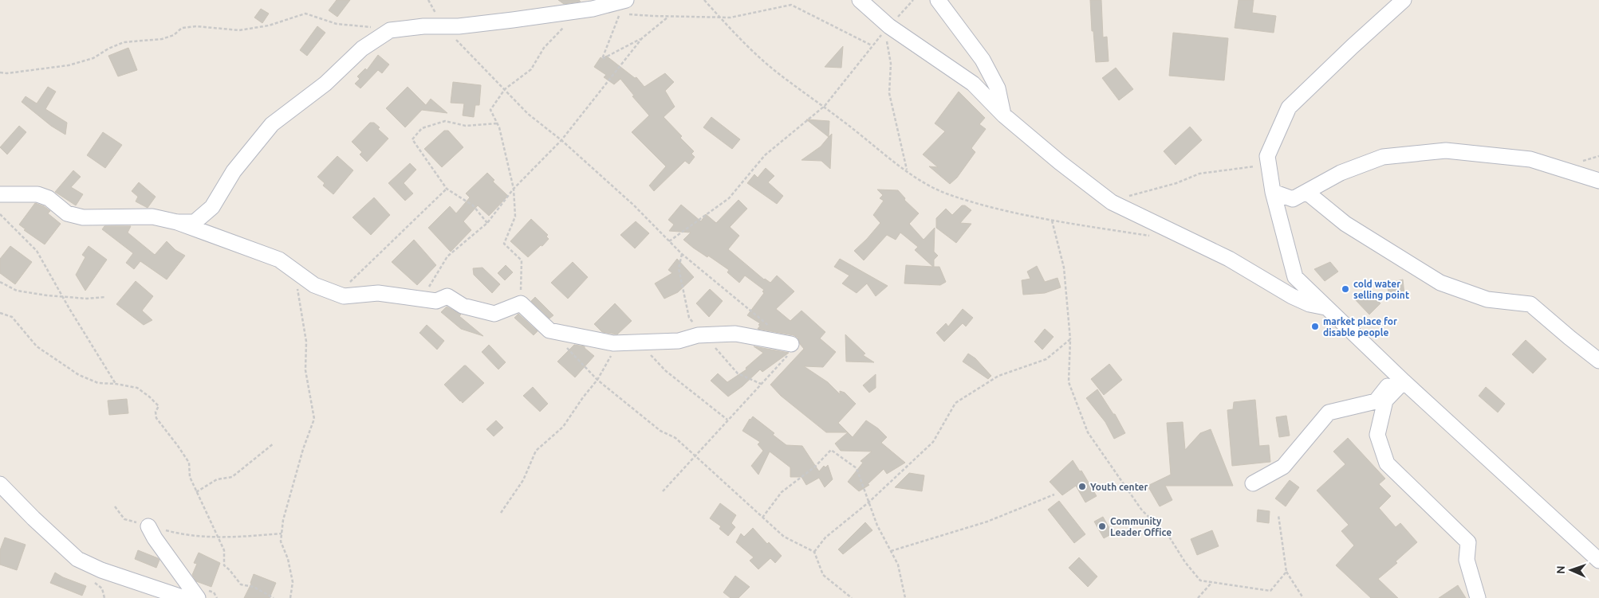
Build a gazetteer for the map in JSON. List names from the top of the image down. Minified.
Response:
{"places":["cold water selling point","market place for disable people","Youth center","Community Leader Office"],"north":"left"}
